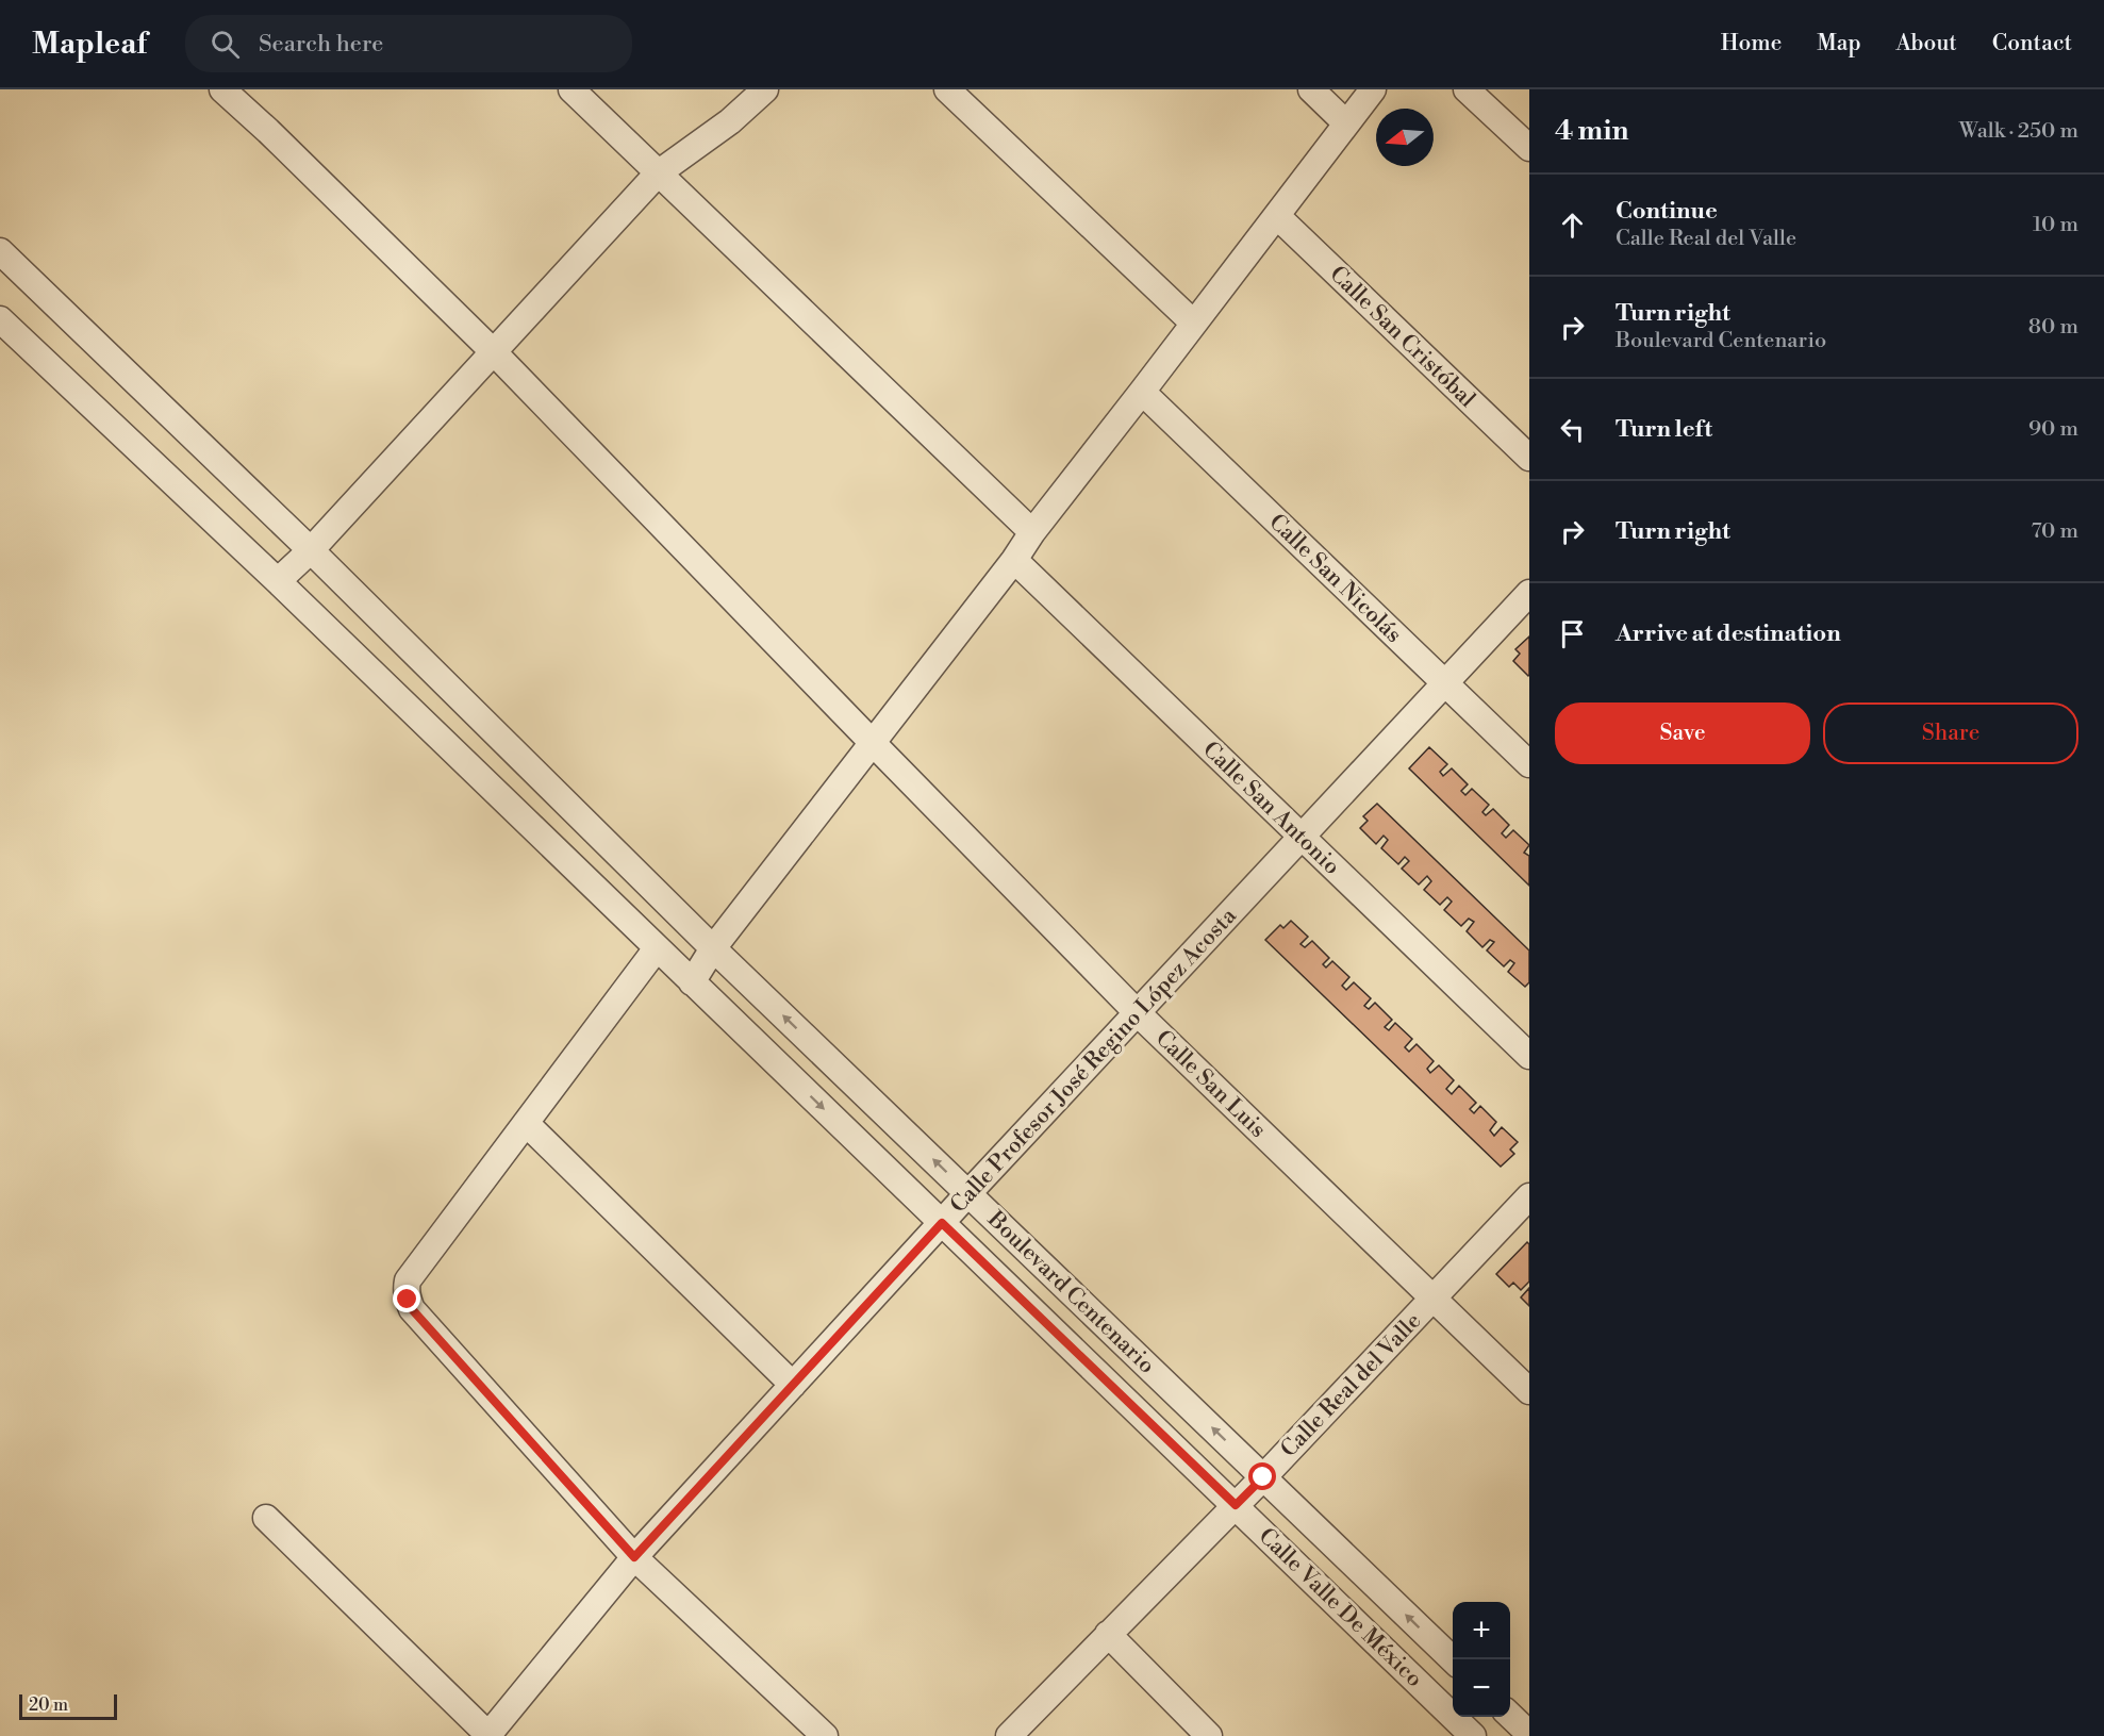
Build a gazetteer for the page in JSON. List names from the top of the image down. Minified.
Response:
{"streets":{"street":["Calle San Cristóbal","Calle San Nicolás","Calle San Antonio","Calle Profesor José Regino López Acosta","Calle San Luis","Boulevard Centenario","Calle Real del Valle","Calle Valle De México"]},"crossings":[["Calle San Nicolás","Calle Profesor José Regino López Acosta"],["Calle San Antonio","Calle Profesor José Regino López Acosta"],["Calle Profesor José Regino López Acosta","Calle San Luis"],["Calle Profesor José Regino López Acosta","Boulevard Centenario"],["Calle San Luis","Calle Real del Valle"],["Boulevard Centenario","Calle Real del Valle"],["Boulevard Centenario","Calle Valle De México"],["Calle Real del Valle","Calle Valle De México"]],"scale_bar":"20 m","north":"left","page":{"header":"Mapleaf","search":"Search here","nav":["Home","Map","About","Contact"],"heading":["4 min","Walk · 250 m"],"list":[["Continue","Calle Real del Valle","10 m"],["Turn right","Boulevard Centenario","80 m"],["Turn left","90 m"],["Turn right","70 m"],"Arrive at destination"],"buttons":["Save","Share"],"map_buttons":["+","−"],"scale":"20 m"}}
